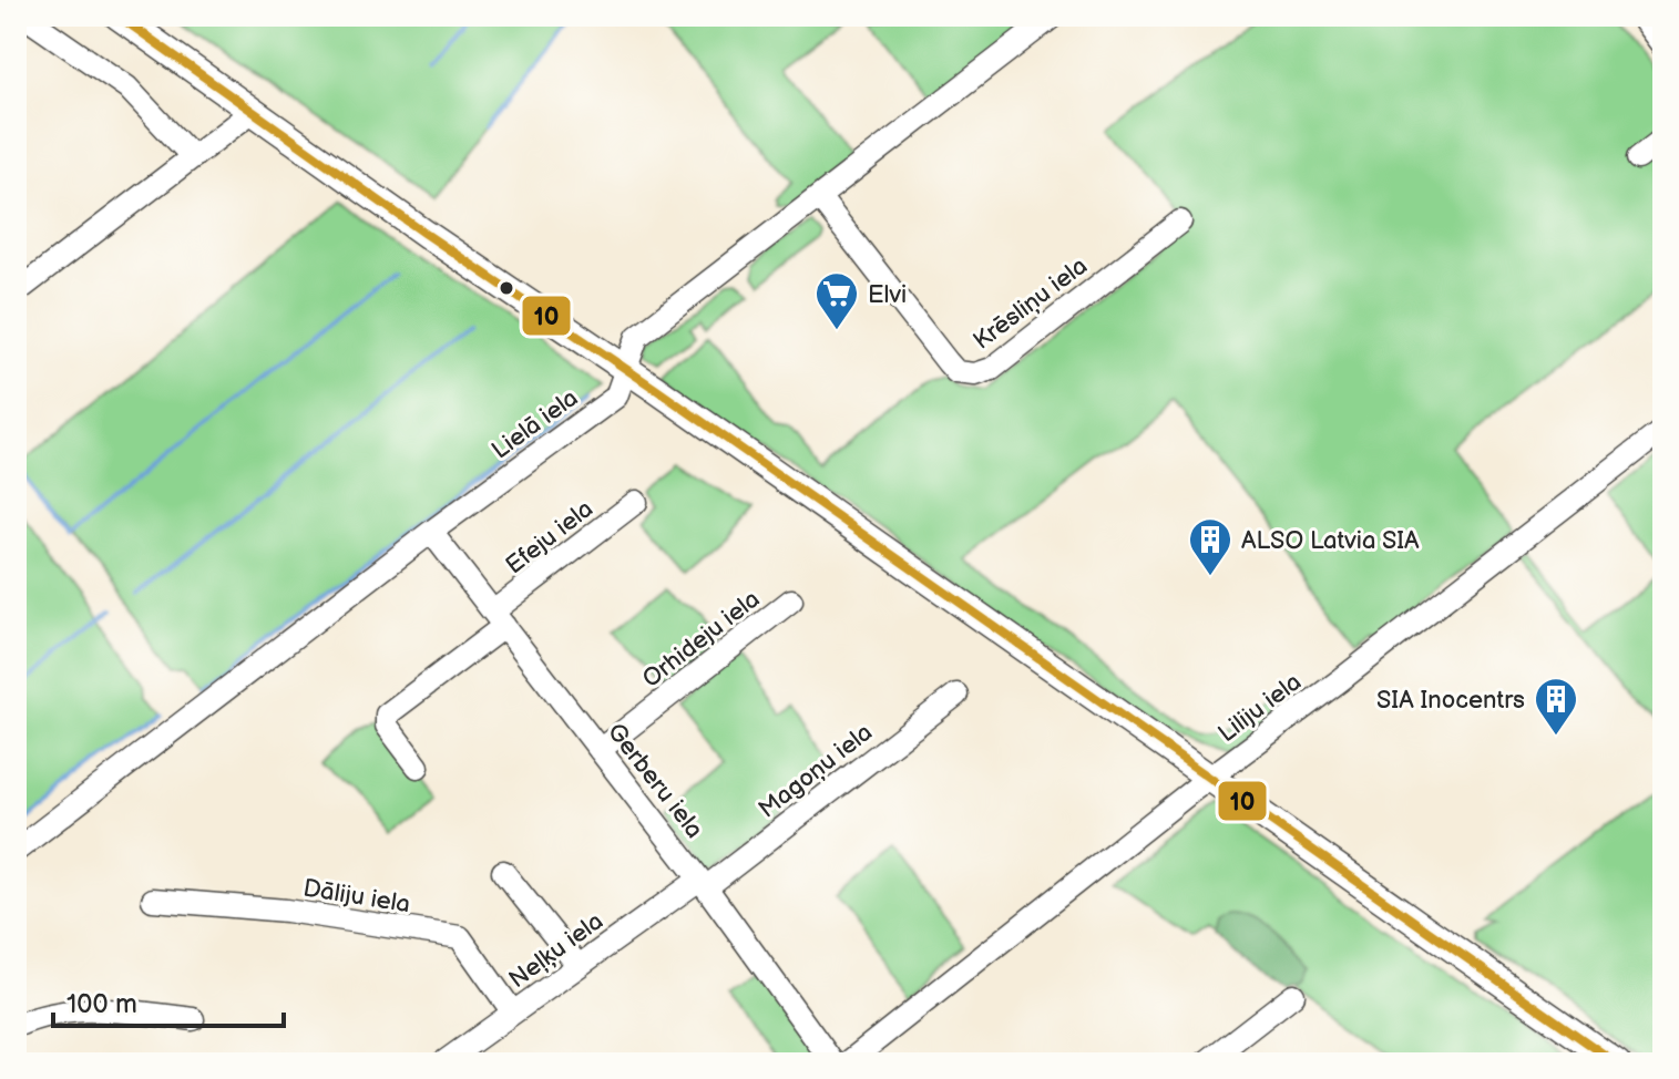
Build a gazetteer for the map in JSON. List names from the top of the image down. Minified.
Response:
{"streets":{"street":["Krēsliņu iela","Lielā iela","Efeju iela","Orhideju iela","Liliju iela","Magoņu iela","Gerberu iela","Dāliju iela","Neļķu iela"]},"crossings":[["Krēsliņu iela","Lielā iela"],["Lielā iela","Gerberu iela"],["Efeju iela","Gerberu iela"],["Orhideju iela","Gerberu iela"],["Magoņu iela","Gerberu iela"],["Magoņu iela","Neļķu iela"],["Gerberu iela","Neļķu iela"],["Dāliju iela","Neļķu iela"]],"places":{"supermarket":["Elvi"],"building":["ALSO Latvia SIA","SIA Inocentrs"]},"lines":["transit line 10"],"scale_bar":"100 m"}
